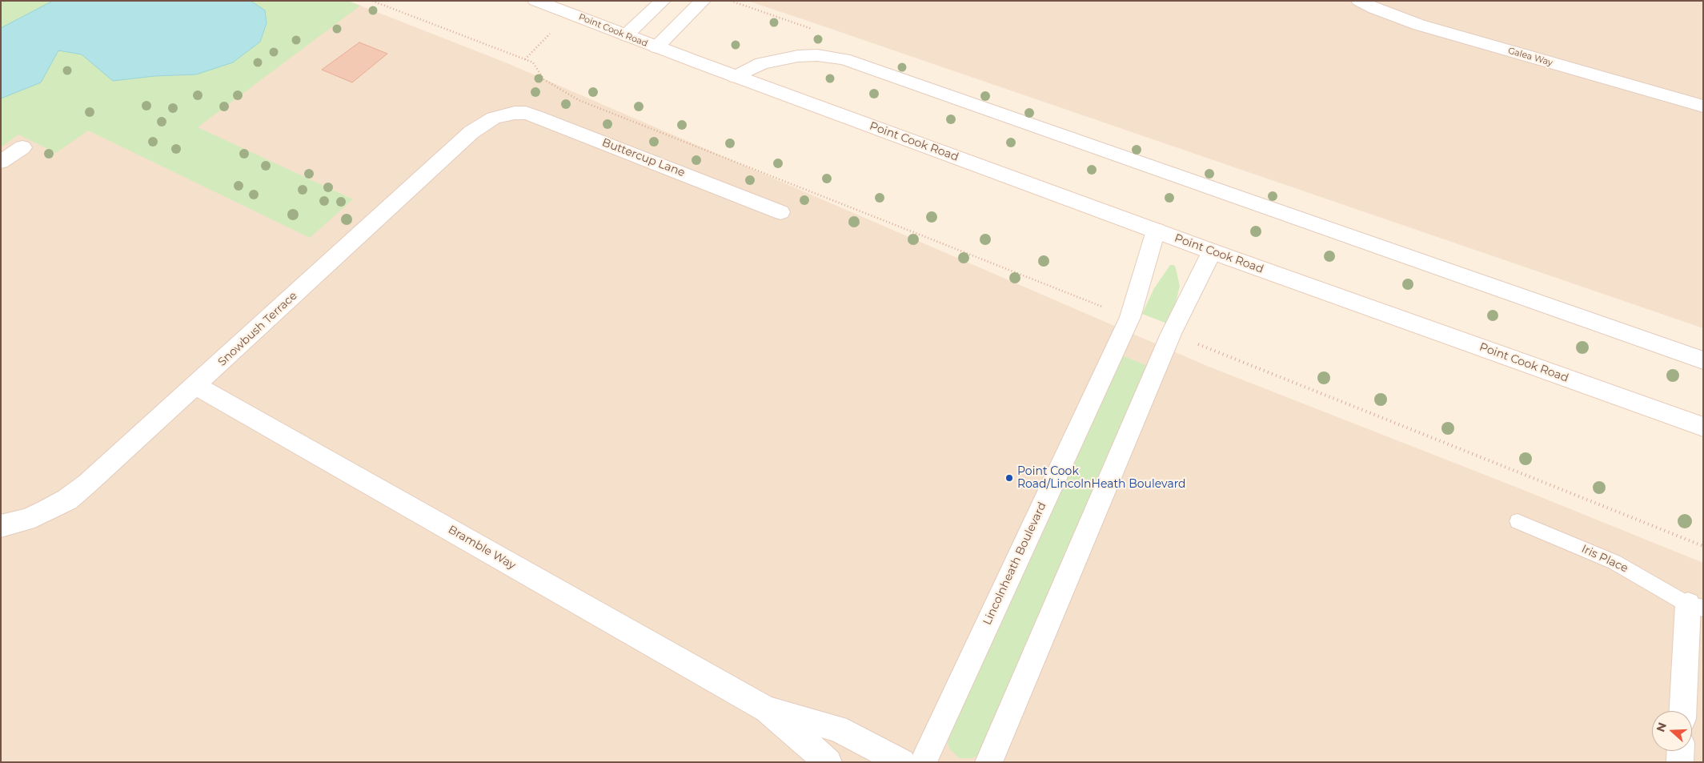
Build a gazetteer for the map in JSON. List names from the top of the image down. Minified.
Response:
{"streets":{"street":["Point Cook Road","Galea Way","Buttercup Lane","Snowbush Terrace","Bramble Way","Iris Place","Lincolnheath Boulevard"]},"crossings":[["Point Cook Road","Lincolnheath Boulevard"],["Buttercup Lane","Snowbush Terrace"],["Snowbush Terrace","Bramble Way"]],"places":["Point Cook Road/LincolnHeath Boulevard"],"north":"left"}
